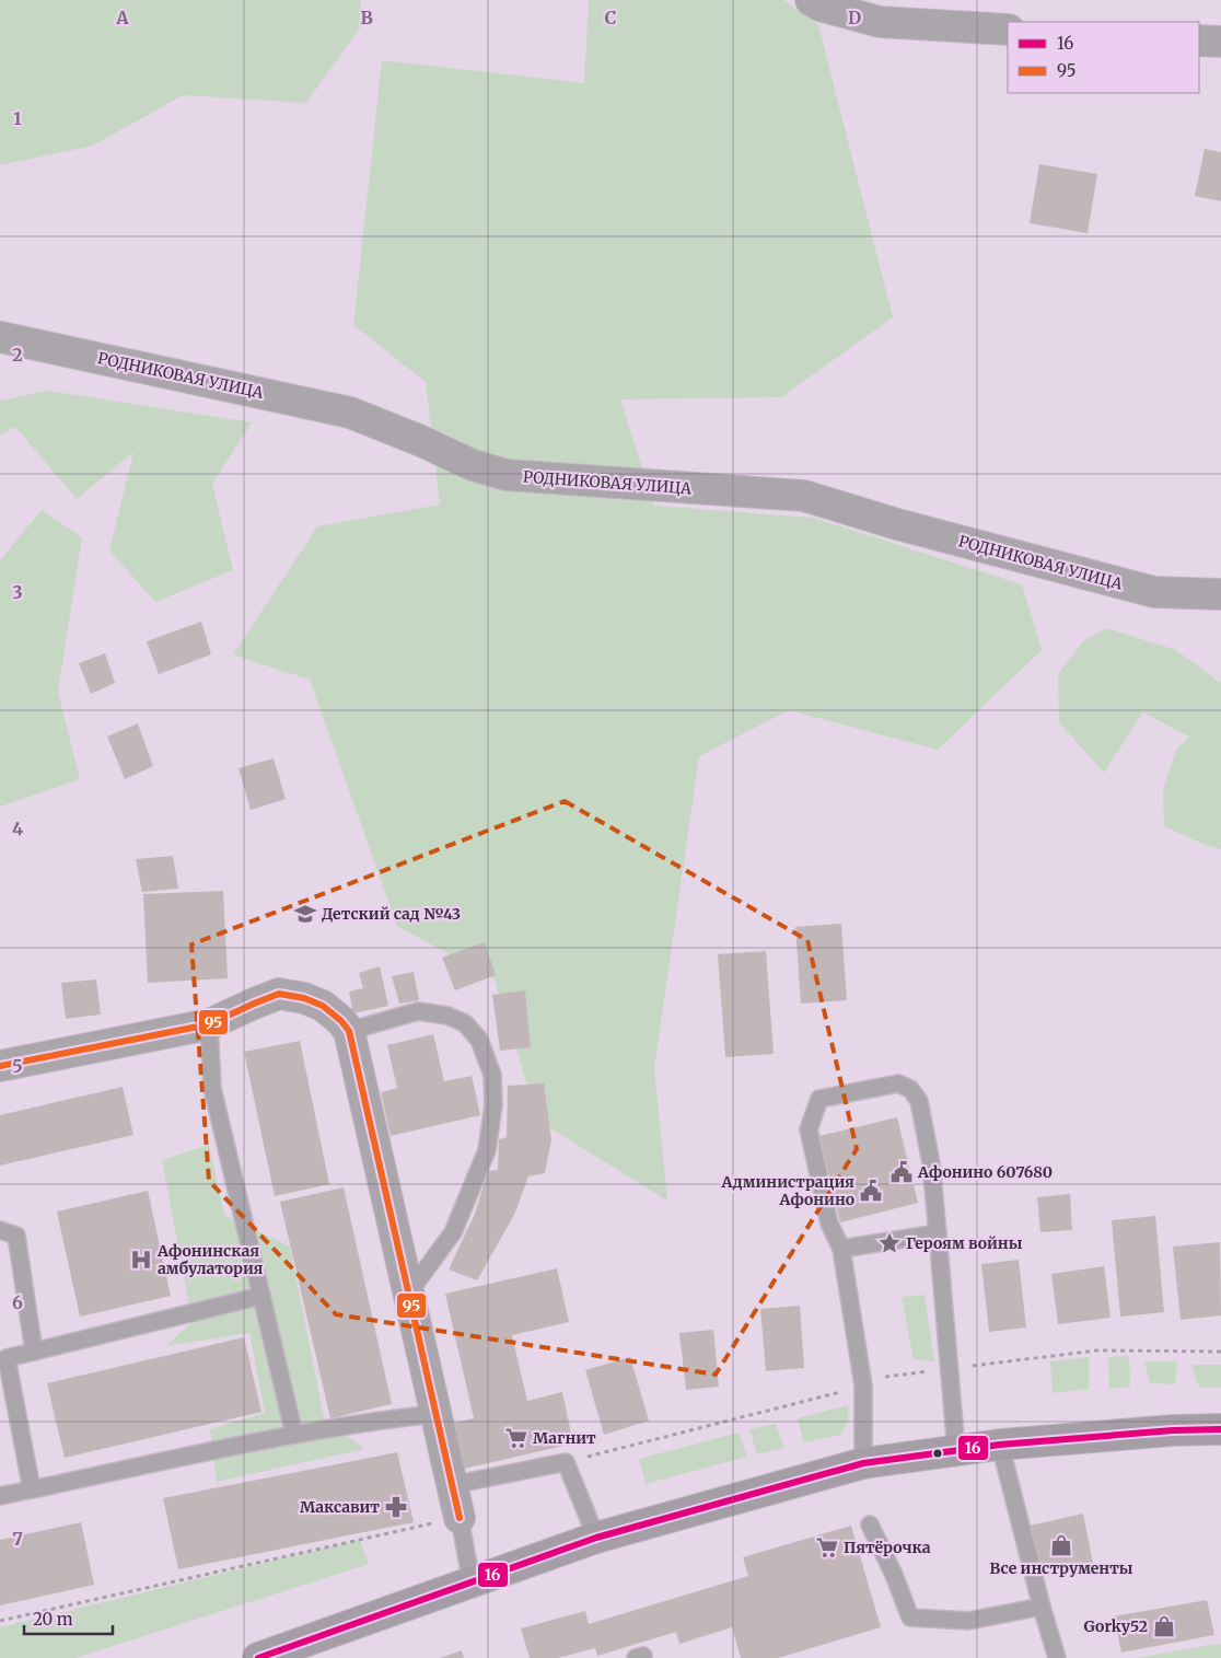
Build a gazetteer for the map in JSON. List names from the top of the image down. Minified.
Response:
{"streets":{"street":["РОДНИКОВАЯ УЛИЦА"]},"places":{"school or university":["Детский сад №43"],"public building":["Афонино 607680","Администрация Афонино"],"place":["Героям войны"],"hospital":["Афонинская амбулатория"],"supermarket":["Магнит","Пятёрочка"],"pharmacy":["Максавит"],"shop":["Все инструменты","Gorky52"]},"lines":["transit line 95","transit line 16"],"legend":["16","95"],"scale_bar":"20 m","grid":{"columns":["A","B","C","D"],"rows":["1","2","3","4","5","6","7"]}}
